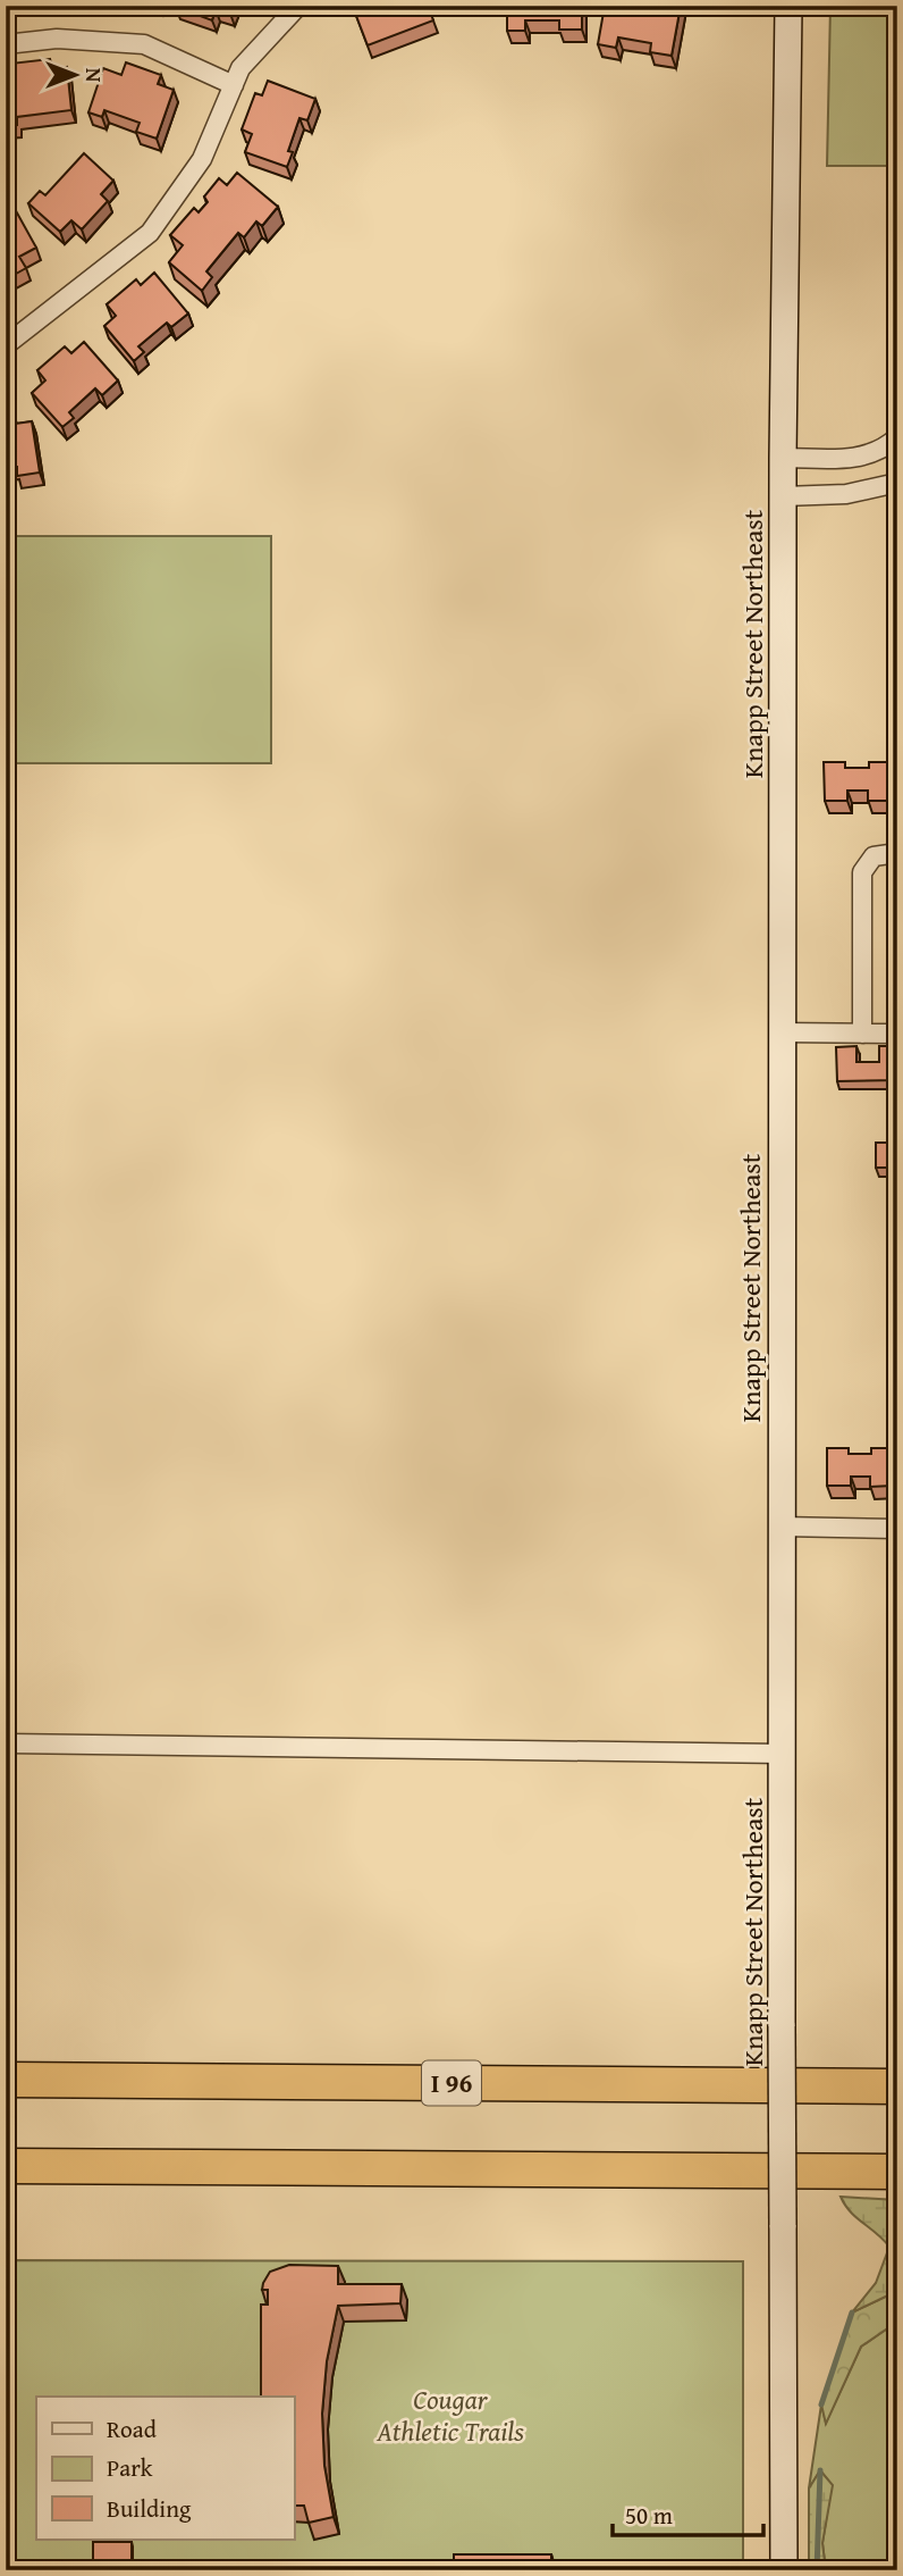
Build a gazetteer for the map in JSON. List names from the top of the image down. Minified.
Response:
{"streets":{"highway":["I 96"],"main road":["Knapp Street Northeast"]},"parks":["Cougar Athletic Trails"],"legend":["Road","Park","Building"],"scale_bar":"50 m","north":"right"}
